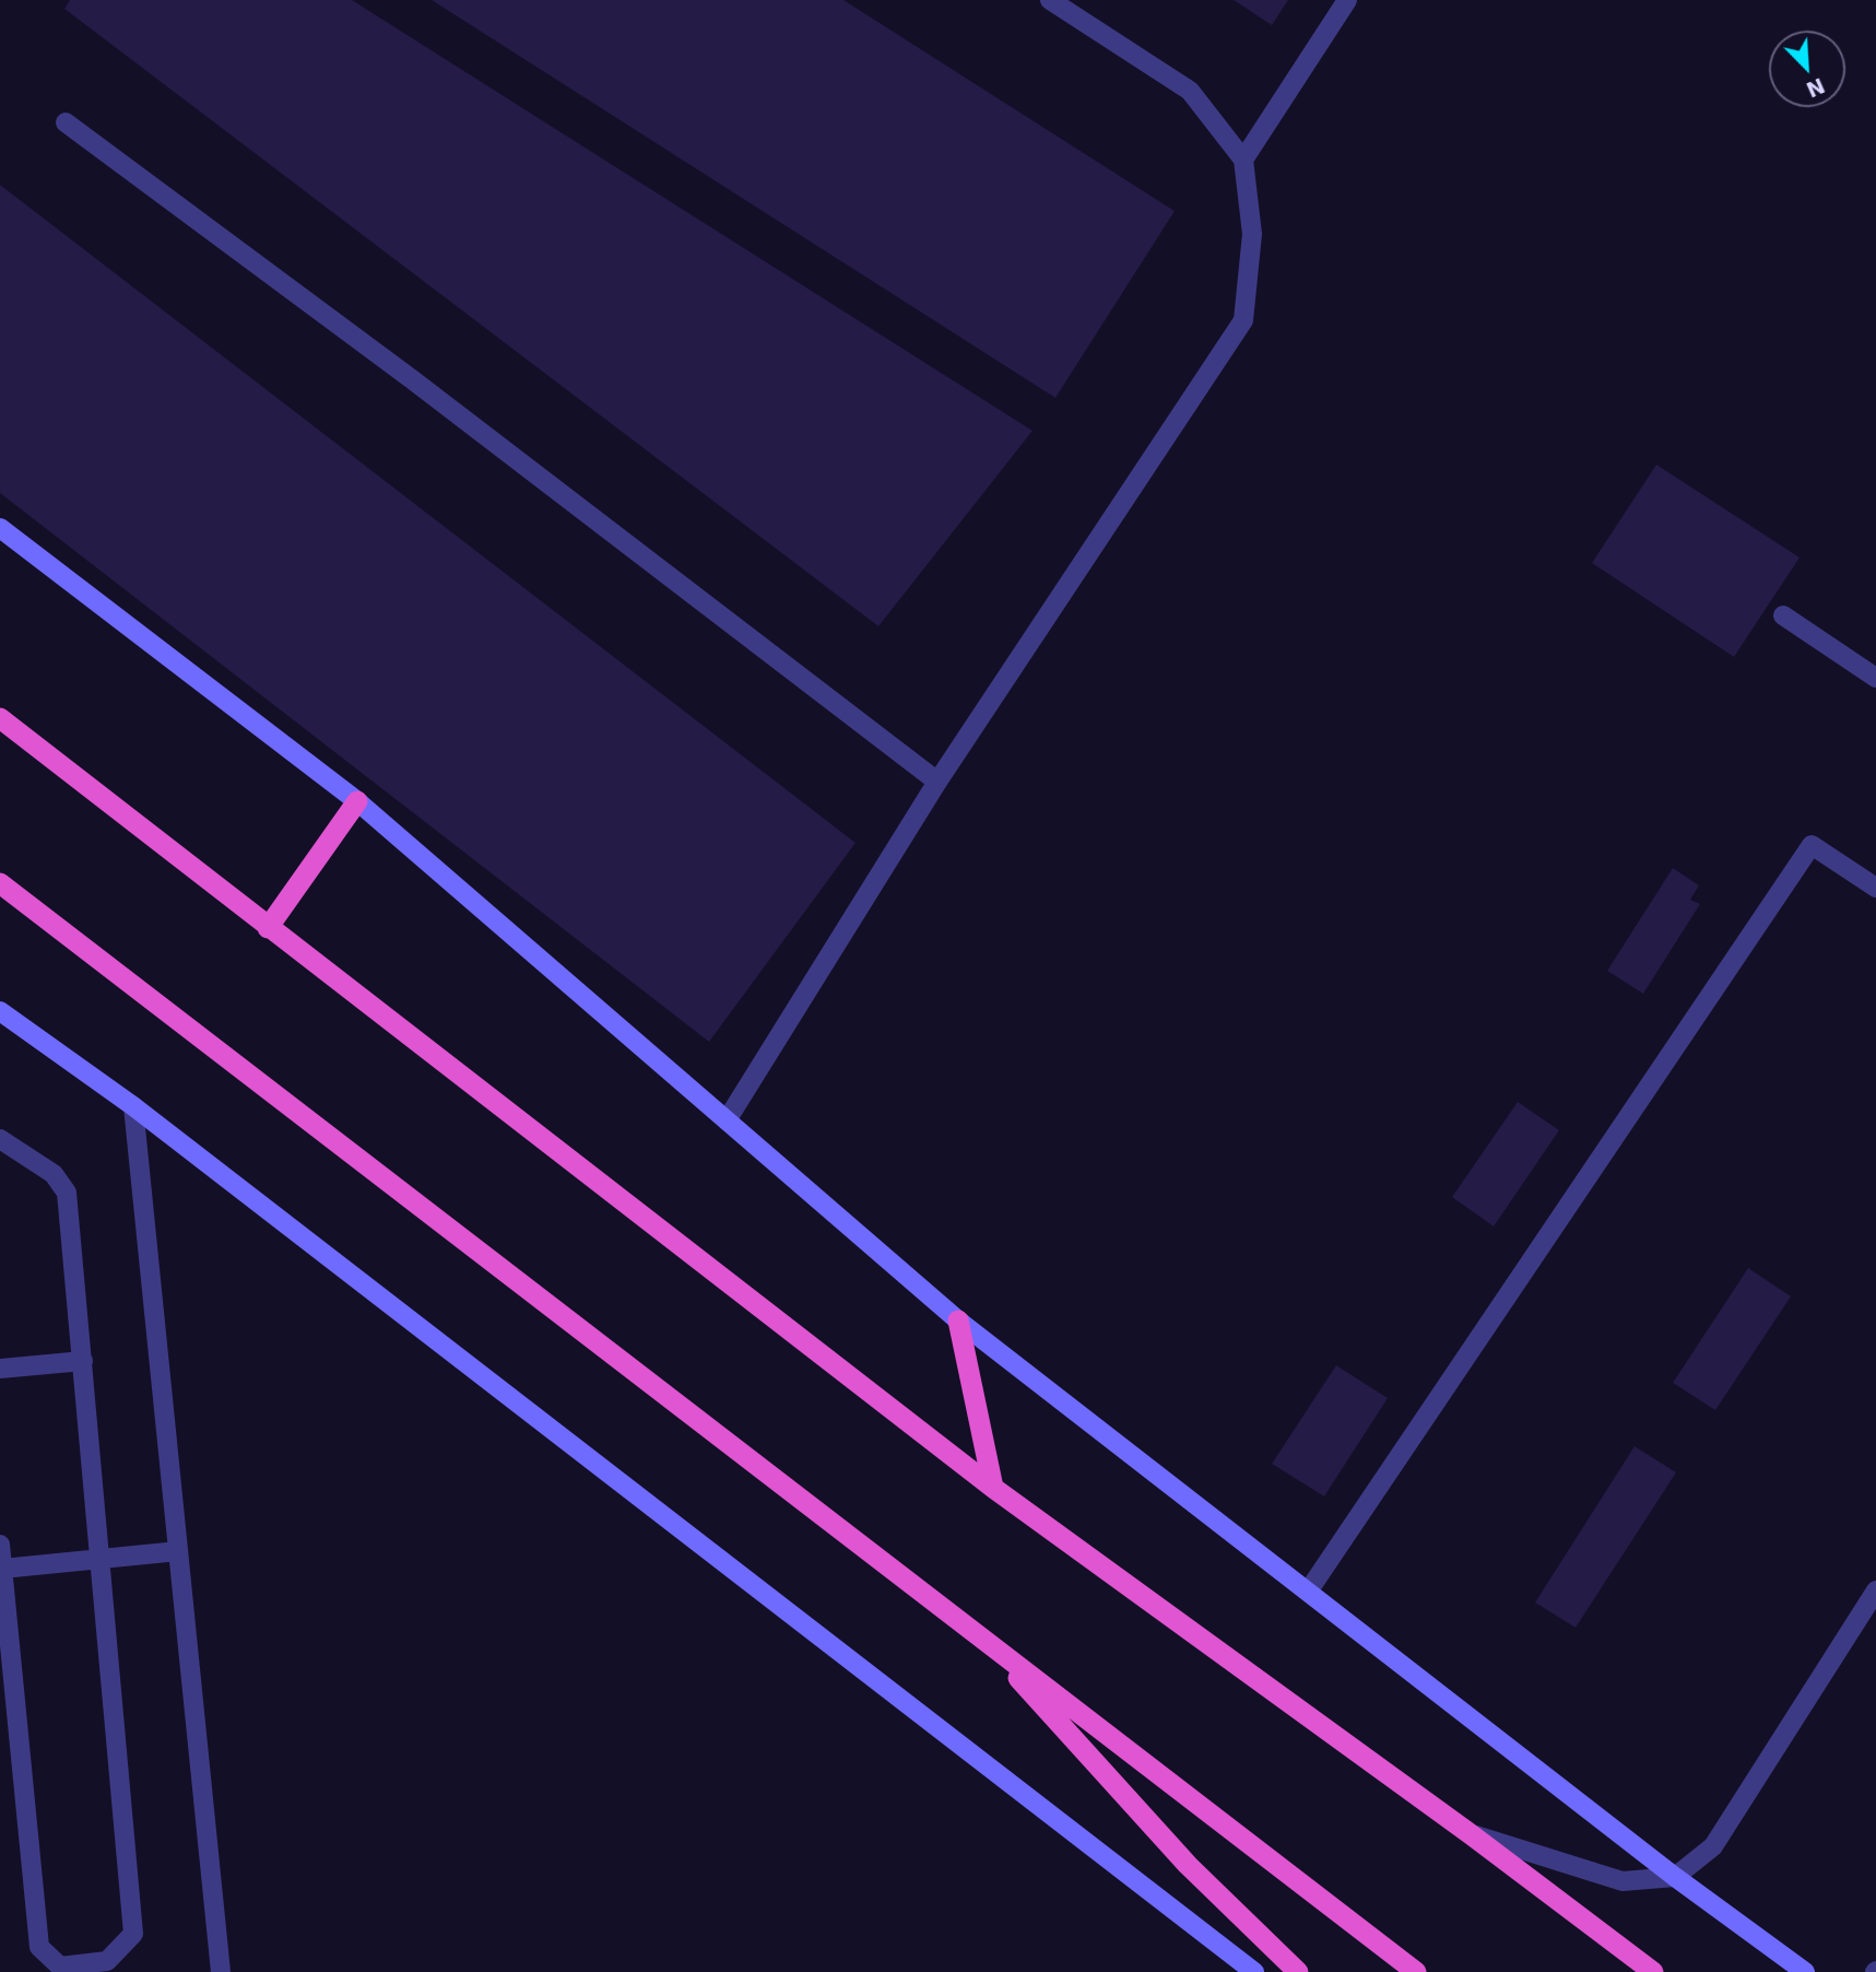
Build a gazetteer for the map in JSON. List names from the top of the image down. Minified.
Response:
{"north":"bottom right"}
